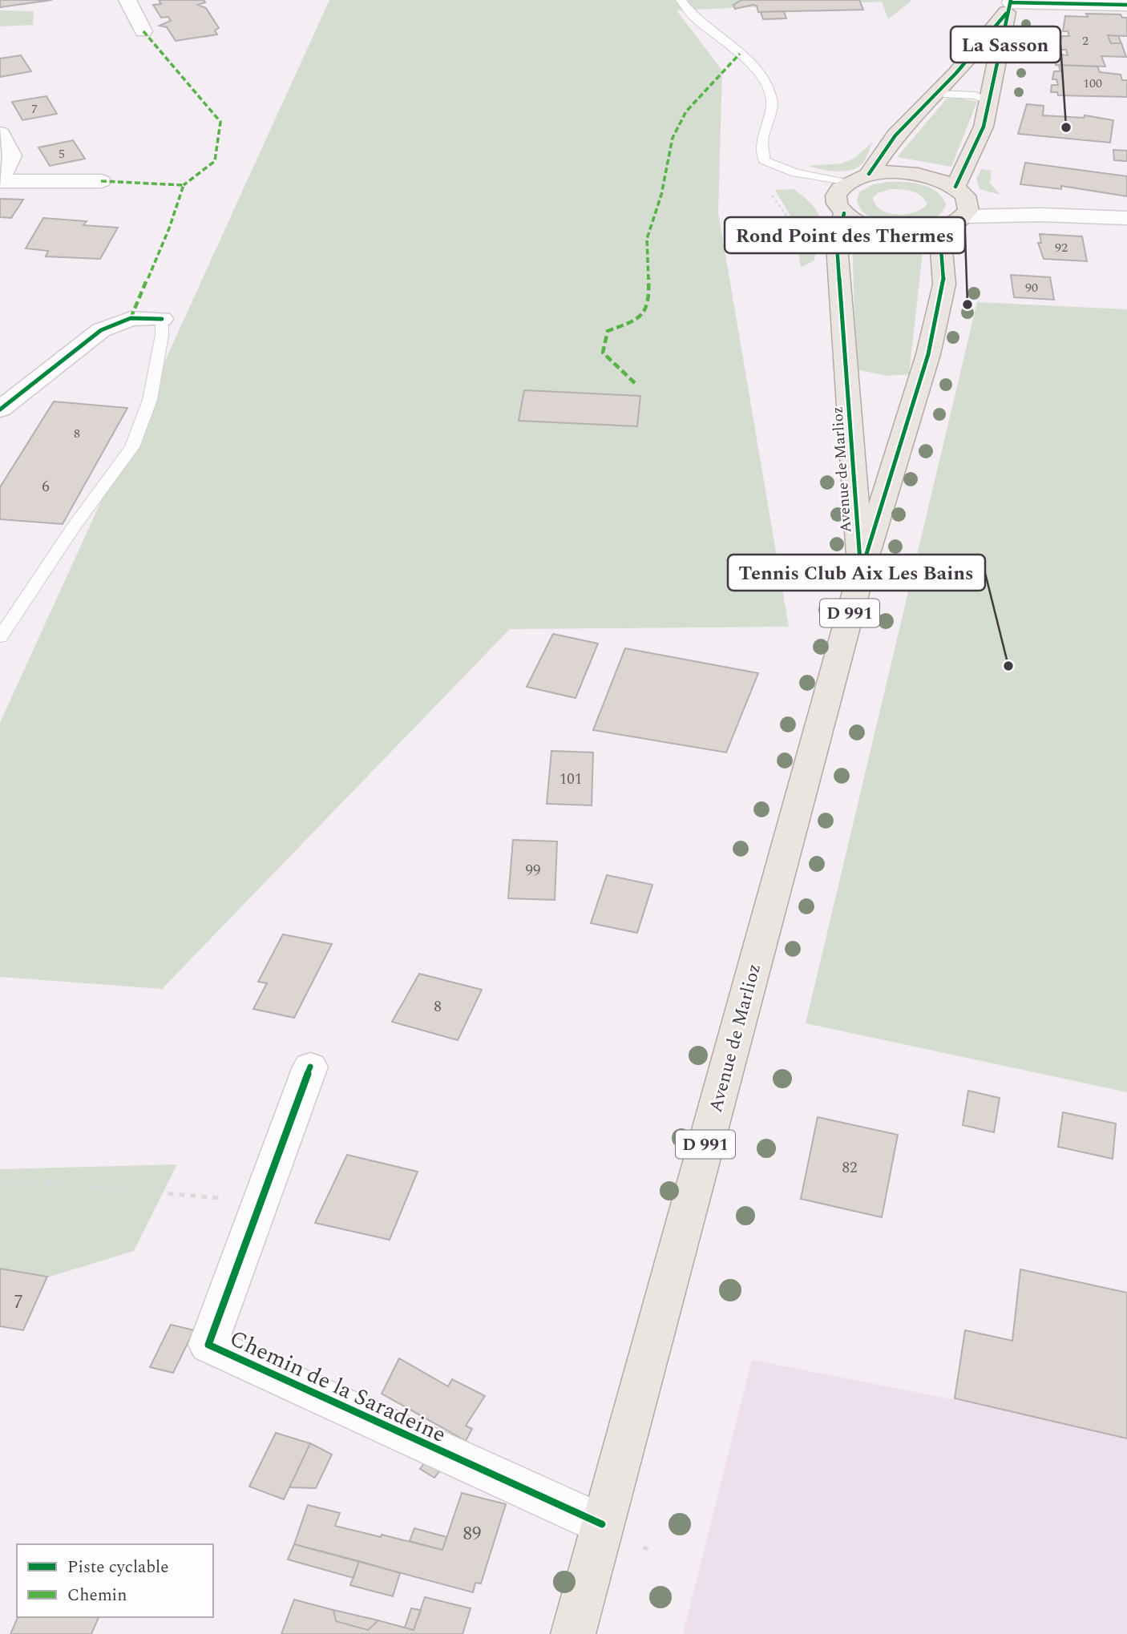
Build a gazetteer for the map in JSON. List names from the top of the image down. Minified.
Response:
{"streets":{"main road":["Avenue de Marlioz","D 991"],"street":["Chemin de la Saradeine"]},"crossings":[["Avenue de Marlioz","Chemin de la Saradeine"]],"places":["La Sasson","Rond Point des Thermes","Tennis Club Aix Les Bains"],"house_numbers":["2","100","7","5","92","90","8","6","101","99","8","82","7","89"],"legend":["Piste cyclable","Chemin"]}
